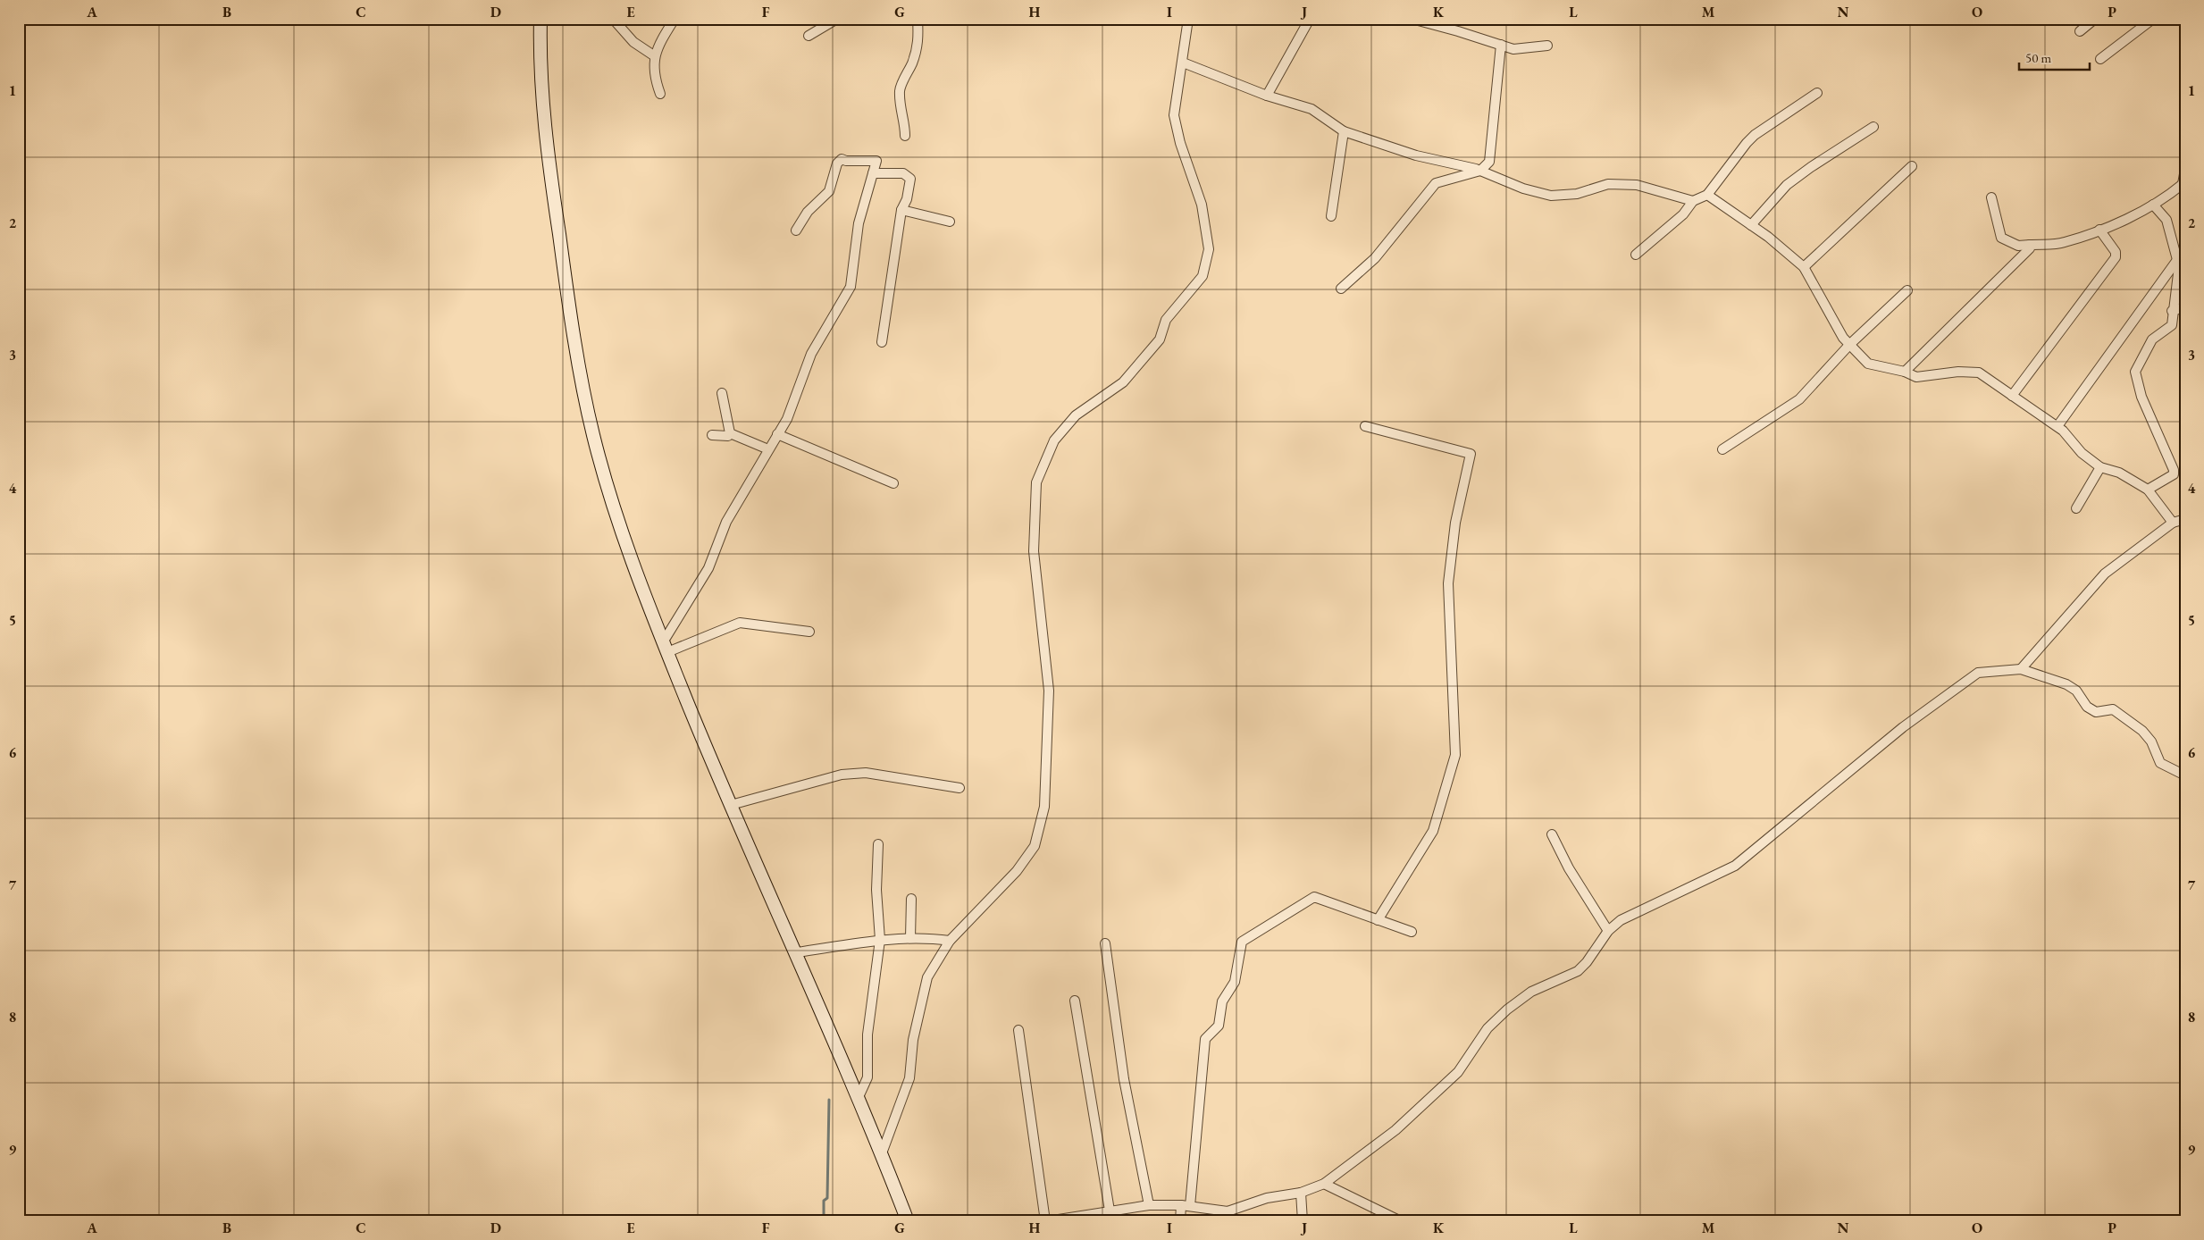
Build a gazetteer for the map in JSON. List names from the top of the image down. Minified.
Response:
{"scale_bar":"50 m","grid":{"columns":["A","B","C","D","E","F","G","H","I","J","K","L","M","N","O","P"],"rows":["1","2","3","4","5","6","7","8","9"]}}
